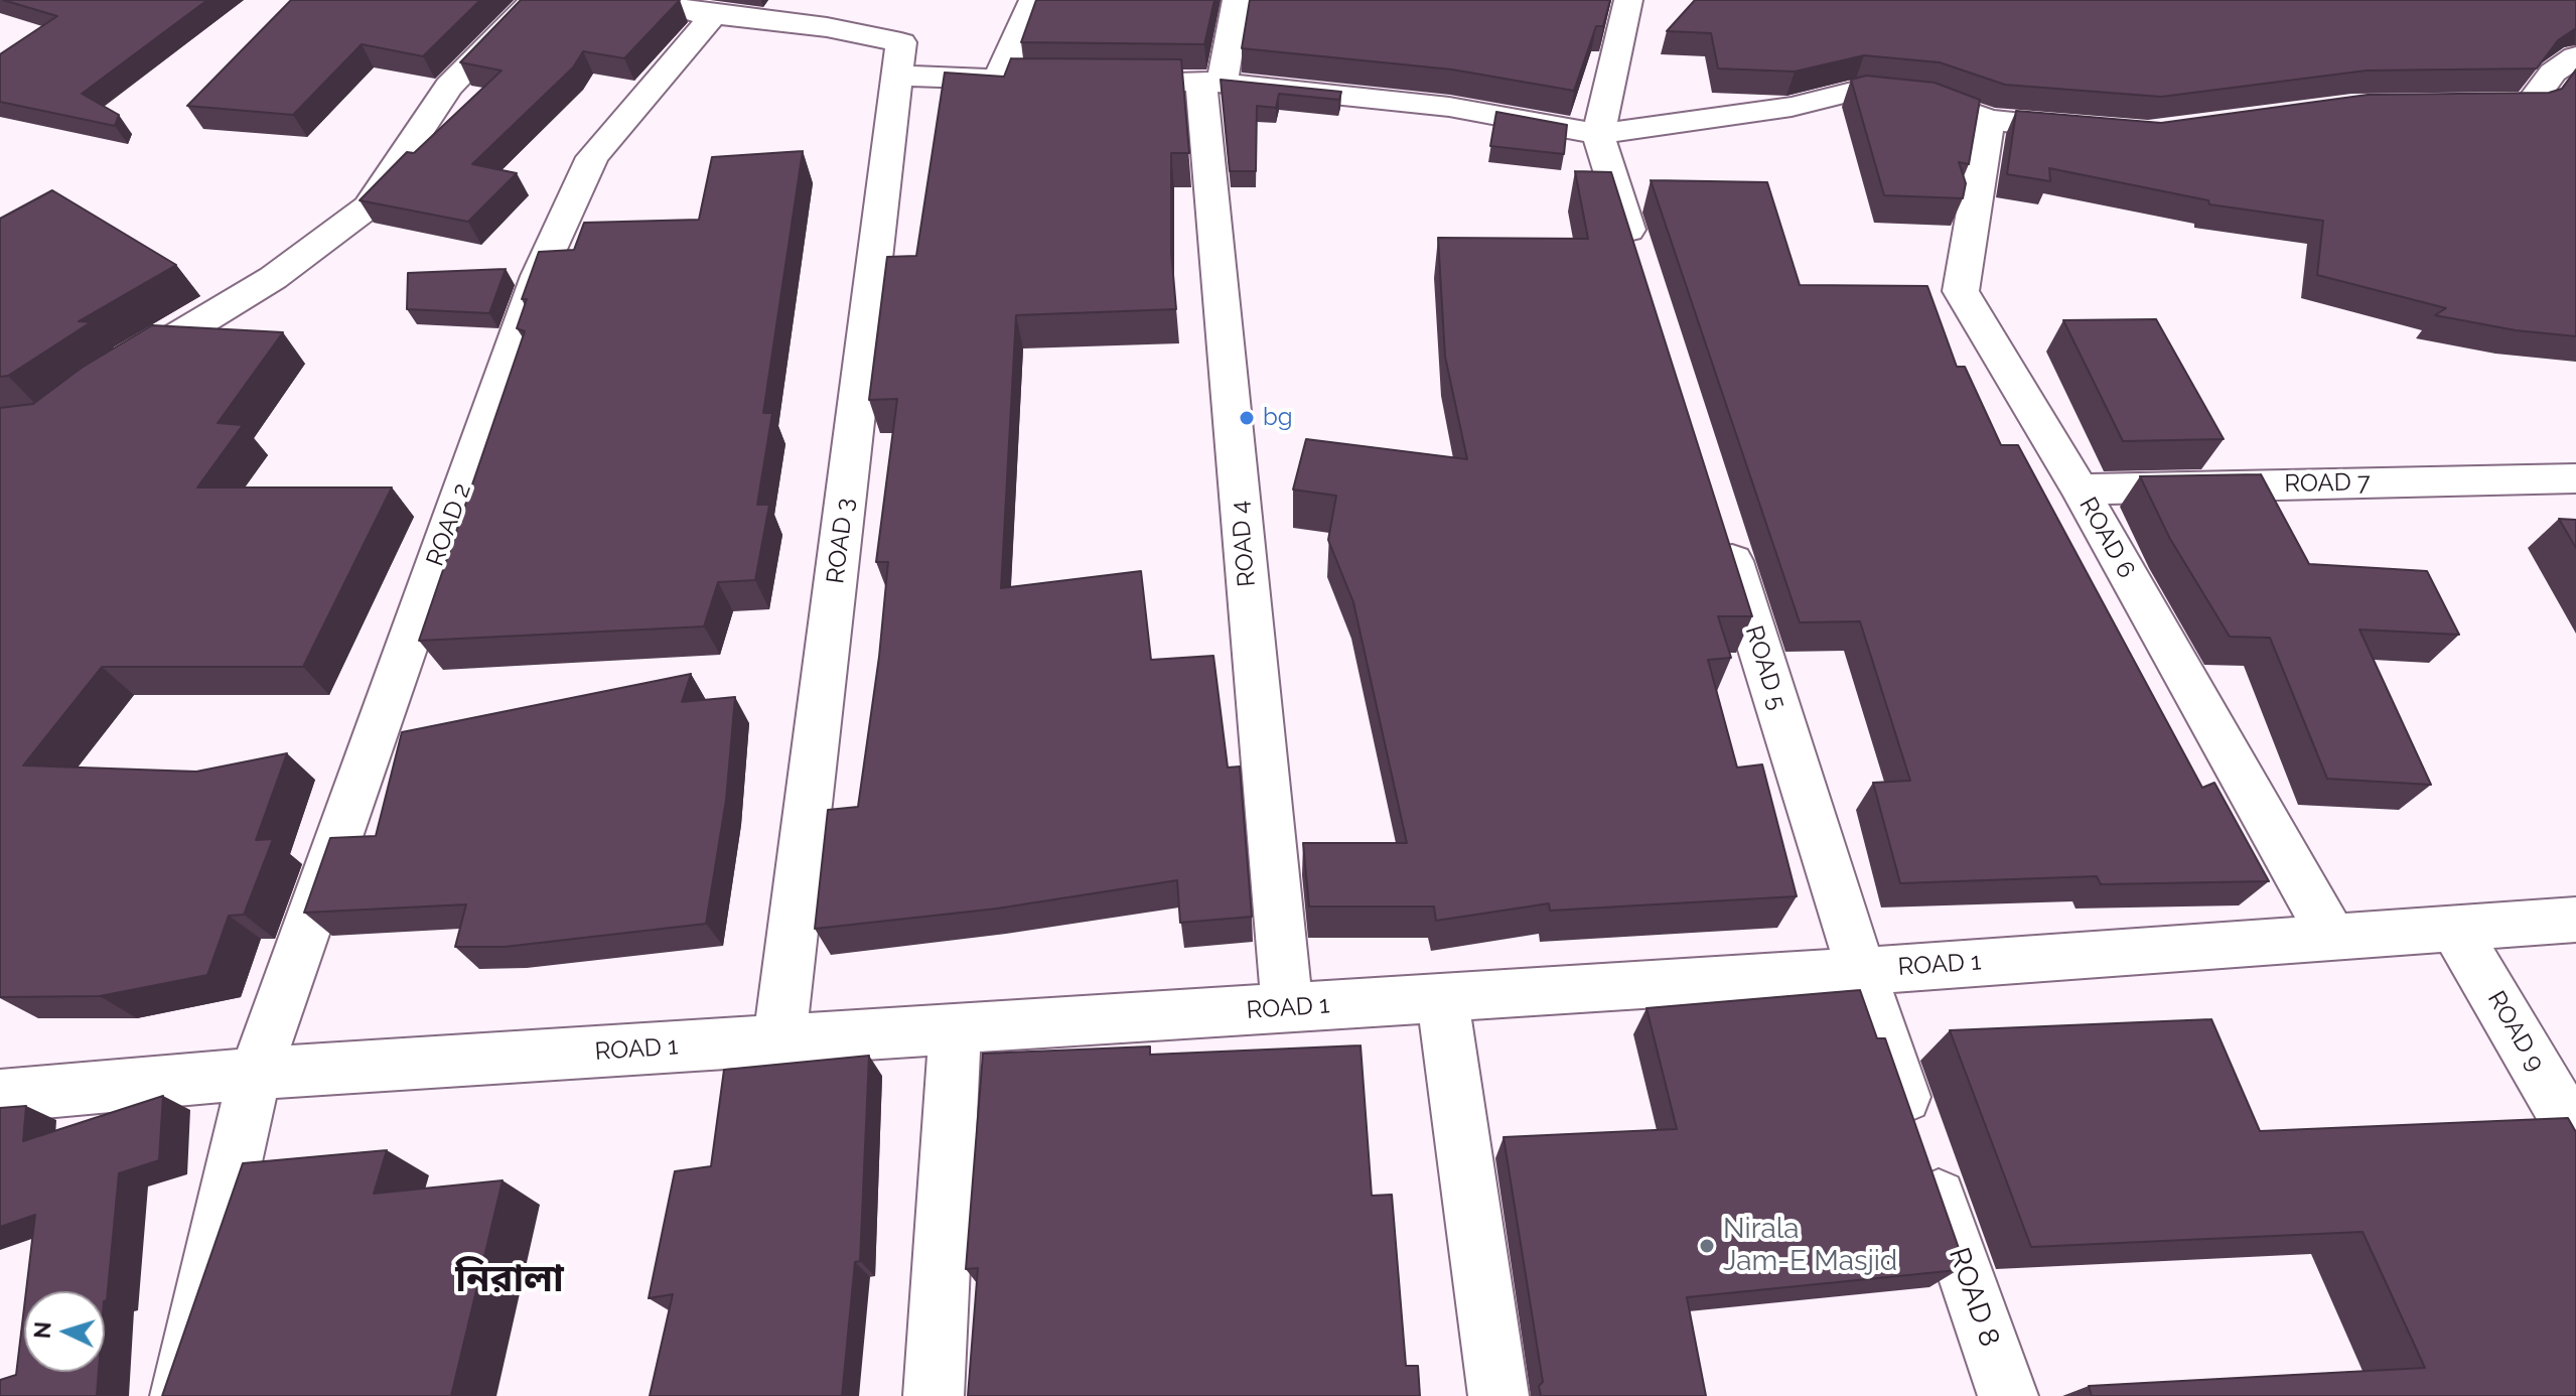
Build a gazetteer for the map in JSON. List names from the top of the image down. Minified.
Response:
{"streets":{"street":["ROAD 7","ROAD 2","ROAD 6","ROAD 3","ROAD 4","ROAD 5","ROAD 1","ROAD 9","ROAD 8"]},"crossings":[["ROAD 7","ROAD 6"],["ROAD 2","ROAD 1"],["ROAD 6","ROAD 1"],["ROAD 3","ROAD 1"],["ROAD 4","ROAD 1"],["ROAD 5","ROAD 1"],["ROAD 5","ROAD 8"],["ROAD 1","ROAD 9"],["ROAD 1","ROAD 8"]],"districts":["নিরালা"],"places":["bg","Nirala Jam-E Masjid"],"north":"left"}
